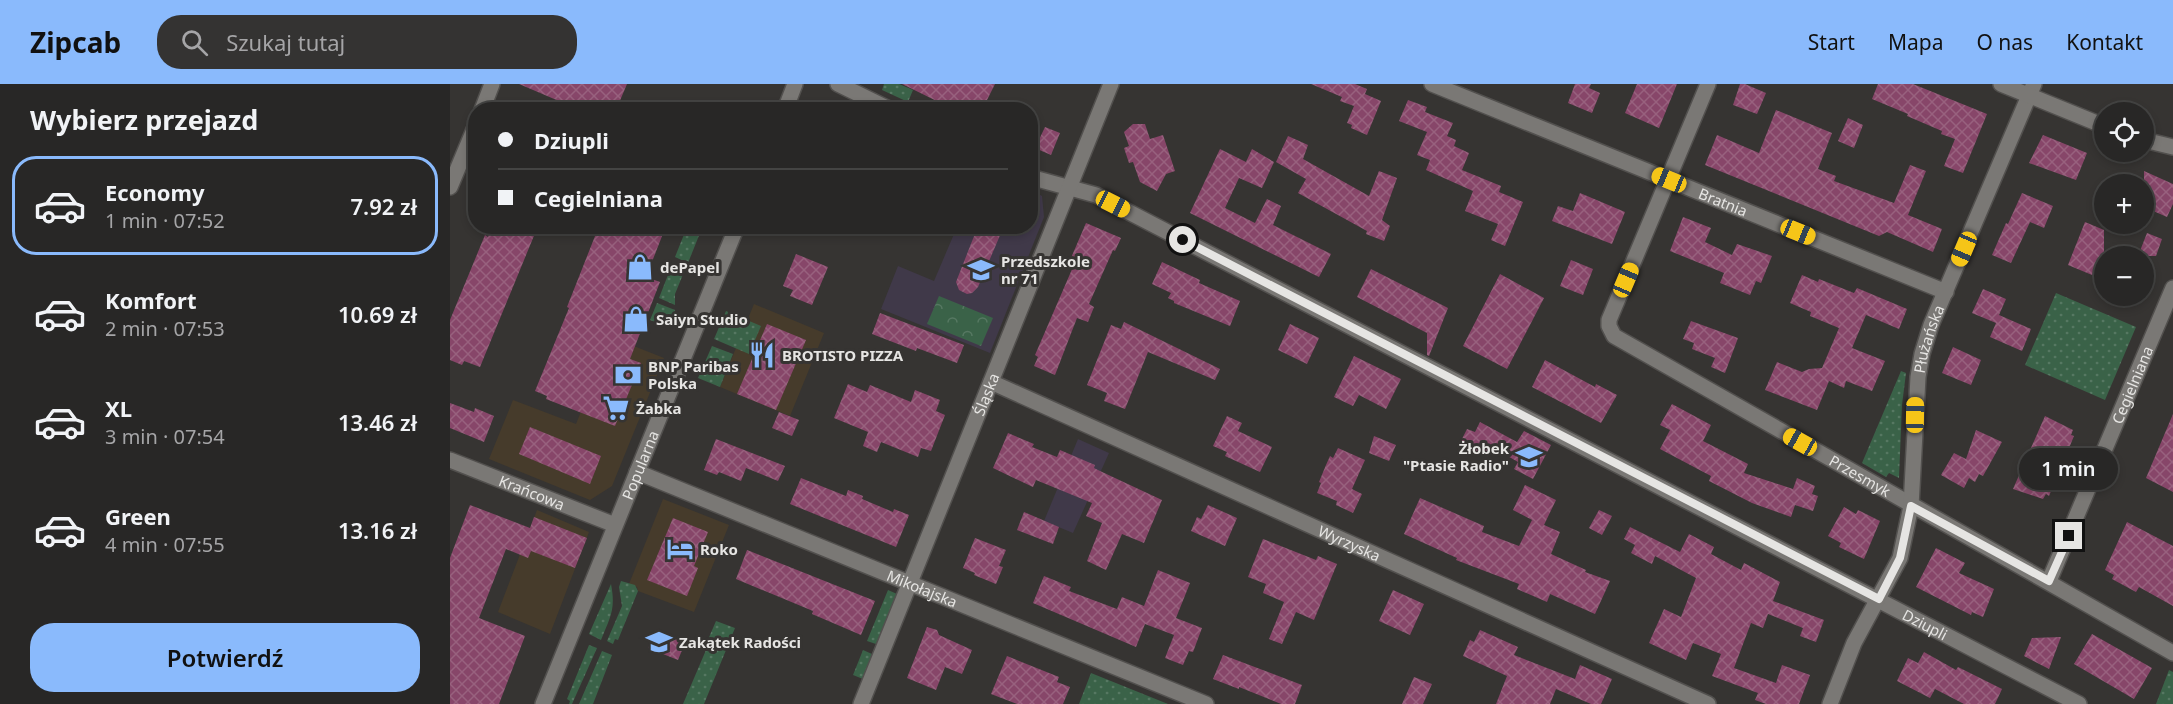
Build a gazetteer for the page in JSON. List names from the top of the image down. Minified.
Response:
{"streets":{"street":["Bratnia","Płużańska","Cegielniana","Śląska","Popularna","Przesmyk","Krańcowa","Wyrzyska","Mikołajska","Dziupli"]},"crossings":[["Bratnia","Płużańska"],["Bratnia","Przesmyk"],["Płużańska","Przesmyk"],["Płużańska","Dziupli"],["Cegielniana","Przesmyk"],["Śląska","Wyrzyska"],["Śląska","Mikołajska"],["Śląska","Dziupli"],["Popularna","Krańcowa"],["Popularna","Mikołajska"]],"places":{"shop":["dePapel","Saiyn Studio"],"school or university":["Przedszkole nr 71","Żłobek \"Ptasie Radio\"","Zakątek Radości"],"restaurant":["BROTISTO PIZZA"],"bank":["BNP Paribas Polska"],"supermarket":["Żabka"],"hotel":["Roko"]},"page":{"header":"Zipcab","search":"Szukaj tutaj","nav":["Start","Mapa","O nas","Kontakt"],"heading":"Wybierz przejazd","map_buttons":["+","−"],"banner":["Dziupli","Cegielniana"],"list":[{"name":"Economy","note":"1 min · 07:52","value":"7.92 zł"},{"name":"Komfort","note":"2 min · 07:53","value":"10.69 zł"},{"name":"XL","note":"3 min · 07:54","value":"13.46 zł"},{"name":"Green","note":"4 min · 07:55","value":"13.16 zł"}],"bubble":"1 min","buttons":"Potwierdź"}}
